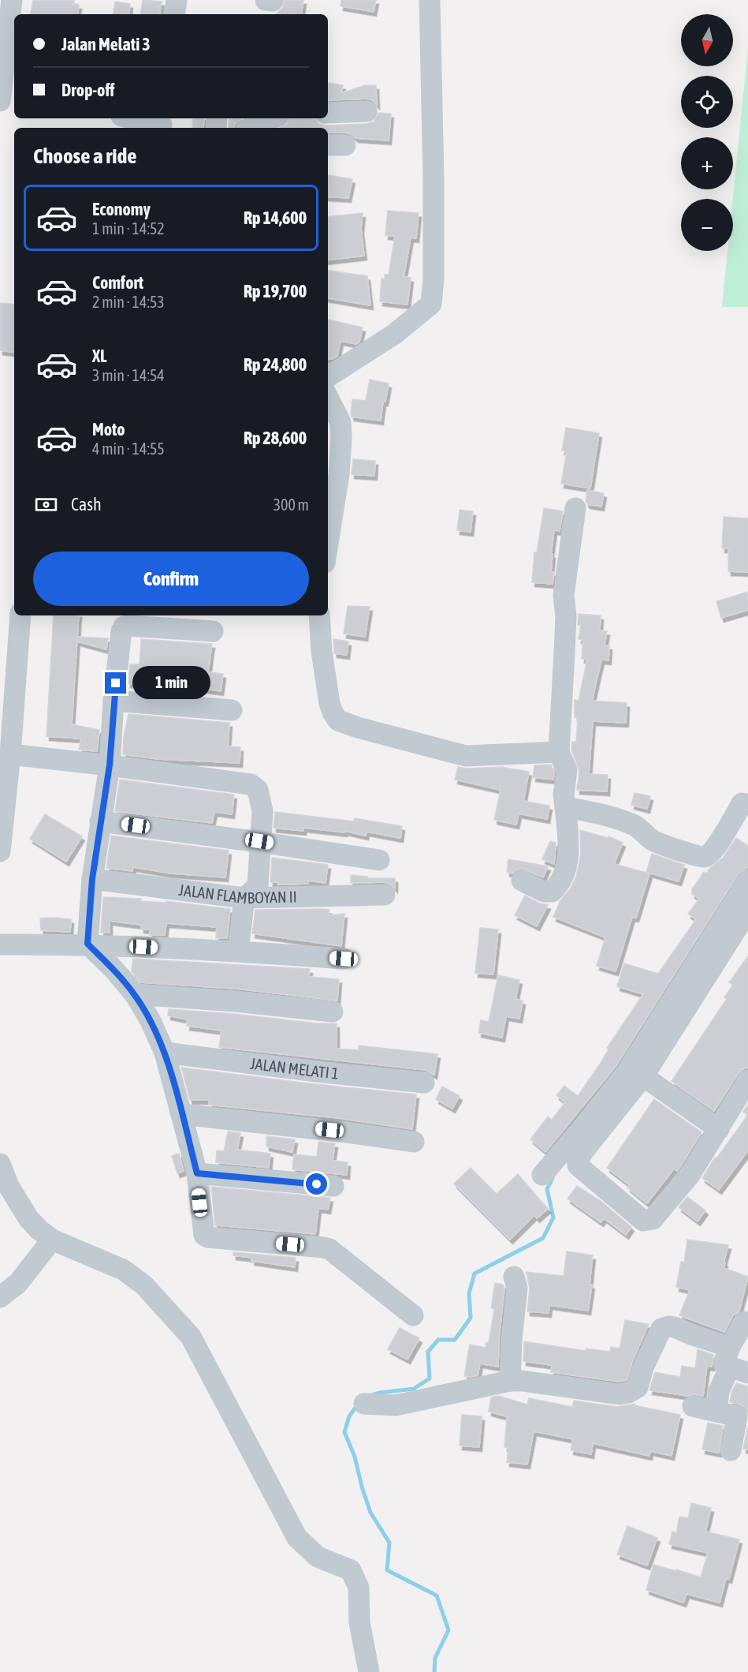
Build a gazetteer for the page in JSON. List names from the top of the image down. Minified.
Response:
{"streets":{"street":["JALAN FLAMBOYAN II","JALAN MELATI 1"]},"north":"bottom","page":{"map_buttons":["+","−"],"banner":["Jalan Melati 3","Drop-off"],"heading":"Choose a ride","list":[{"name":"Economy","note":"1 min · 14:52","value":"Rp 14,600"},{"name":"Comfort","note":"2 min · 14:53","value":"Rp 19,700"},{"name":"XL","note":"3 min · 14:54","value":"Rp 24,800"},{"name":"Moto","note":"4 min · 14:55","value":"Rp 28,600"}],"pay":["Cash","300 m"],"buttons":"Confirm","bubble":"1 min"}}
